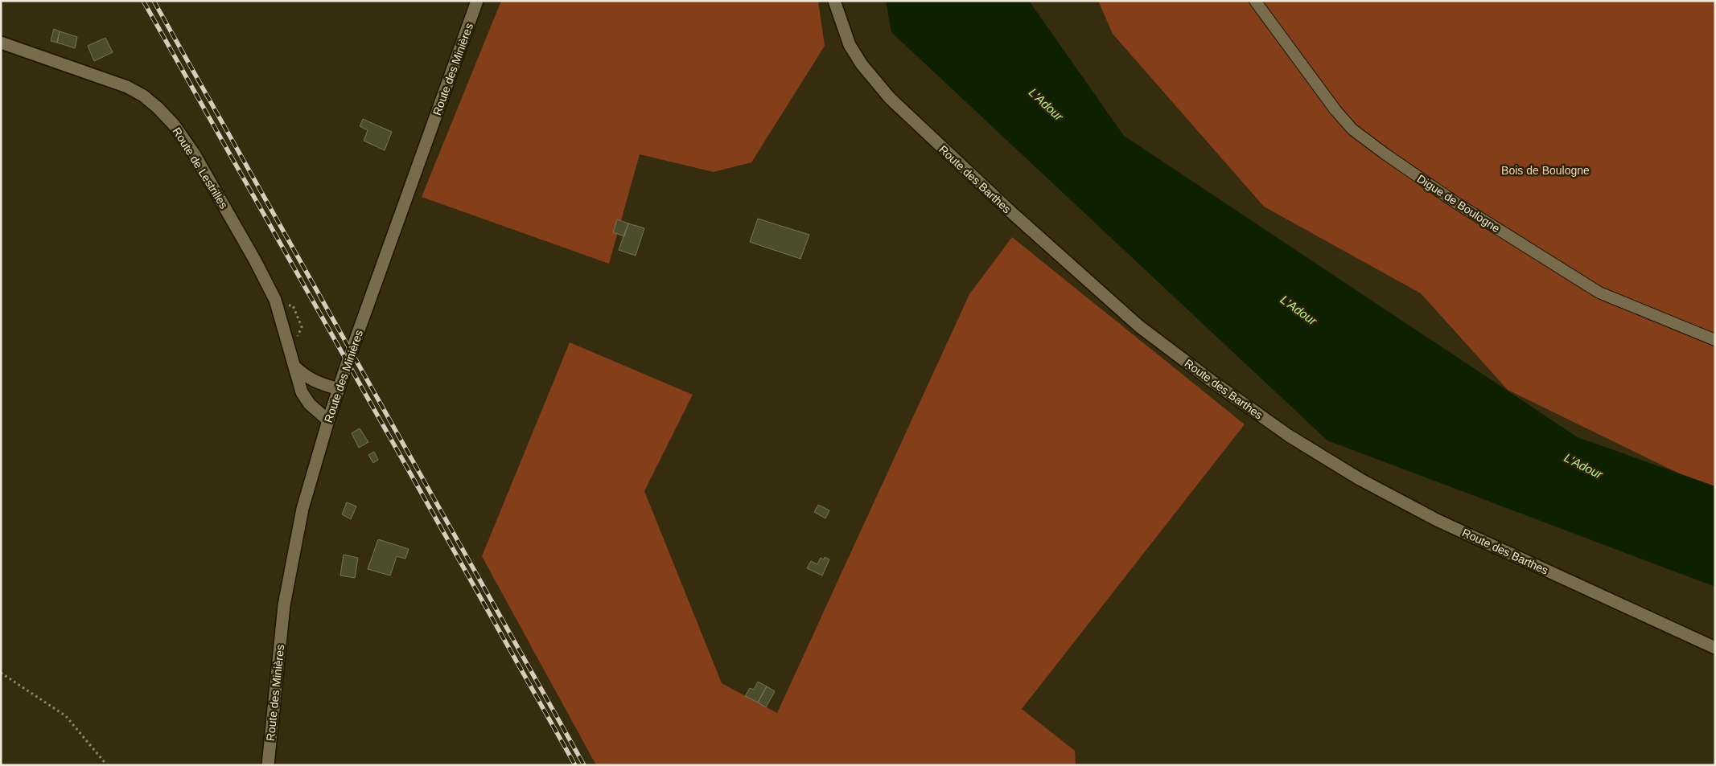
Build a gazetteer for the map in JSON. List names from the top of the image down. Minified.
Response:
{"streets":{"street":["Route des Minières","Route de Lestrilles","Route des Barthes","Digue de Boulogne"]},"crossings":[["Route des Minières","Route de Lestrilles"]],"water":["L'Adour"],"parks":["Bois de Boulogne"]}
